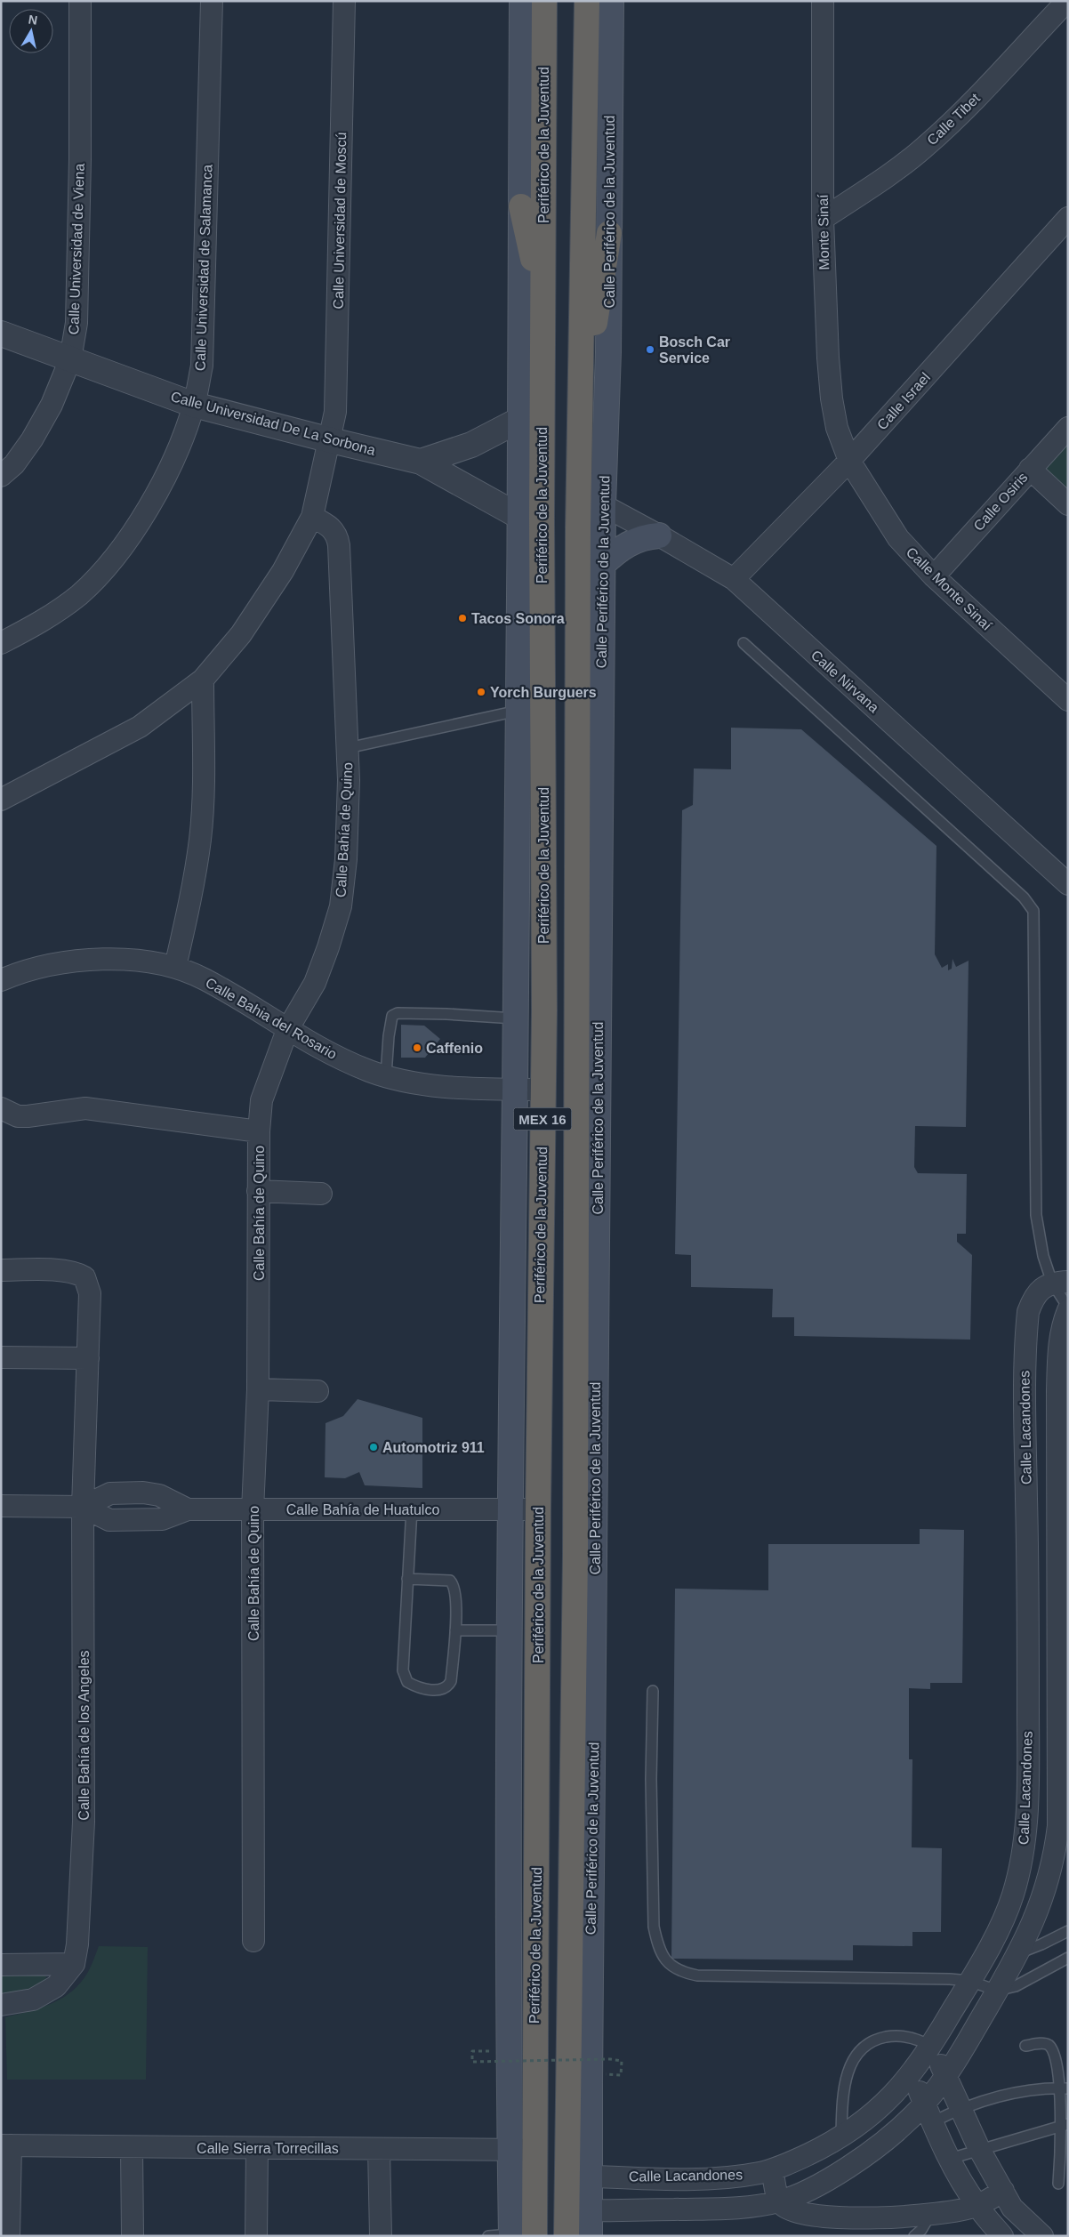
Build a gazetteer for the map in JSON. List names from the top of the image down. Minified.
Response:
{"streets":{"highway":["Periférico de la Juventud","MEX 16"],"main road":["Calle Periférico de la Juventud"],"street":["Calle Tibet","Calle Universidad de Moscú","Monte Sinaí","Calle Universidad de Viena","Calle Universidad de Salamanca","Calle Israel","Calle Universidad De La Sorbona","Calle Osiris","Calle Monte Sinaí","Calle Nirvana","Calle Bahía de Quino","Calle Bahia del Rosario","Calle Lacandones","Calle Bahía de Huatulco","Calle Bahía de los Angeles","Calle Sierra Torrecillas"]},"crossings":[["Calle Tibet","Monte Sinaí"],["Periférico de la Juventud","Calle Universidad De La Sorbona"],["Periférico de la Juventud","Calle Bahia del Rosario"],["Periférico de la Juventud","Calle Bahía de Huatulco"],["Periférico de la Juventud","Calle Sierra Torrecillas"],["Calle Periférico de la Juventud","Calle Nirvana"],["Calle Periférico de la Juventud","MEX 16"],["Calle Periférico de la Juventud","Calle Lacandones"],["Calle Universidad de Moscú","Calle Universidad De La Sorbona"],["Calle Universidad de Moscú","Calle Bahía de Quino"],["Monte Sinaí","Calle Israel"],["Monte Sinaí","Calle Monte Sinaí"],["Calle Universidad de Viena","Calle Universidad De La Sorbona"],["Calle Universidad de Salamanca","Calle Universidad De La Sorbona"],["Calle Israel","Calle Monte Sinaí"],["Calle Israel","Calle Nirvana"],["Calle Osiris","Calle Monte Sinaí"],["Calle Bahía de Quino","Calle Bahia del Rosario"],["Calle Bahía de Quino","Calle Bahía de Huatulco"],["MEX 16","Calle Lacandones"],["Calle Bahía de Huatulco","Calle Bahía de los Angeles"]],"places":["Bosch Car Service","Tacos Sonora","Yorch Burguers","Caffenio","Automotriz 911"],"north":"top"}
